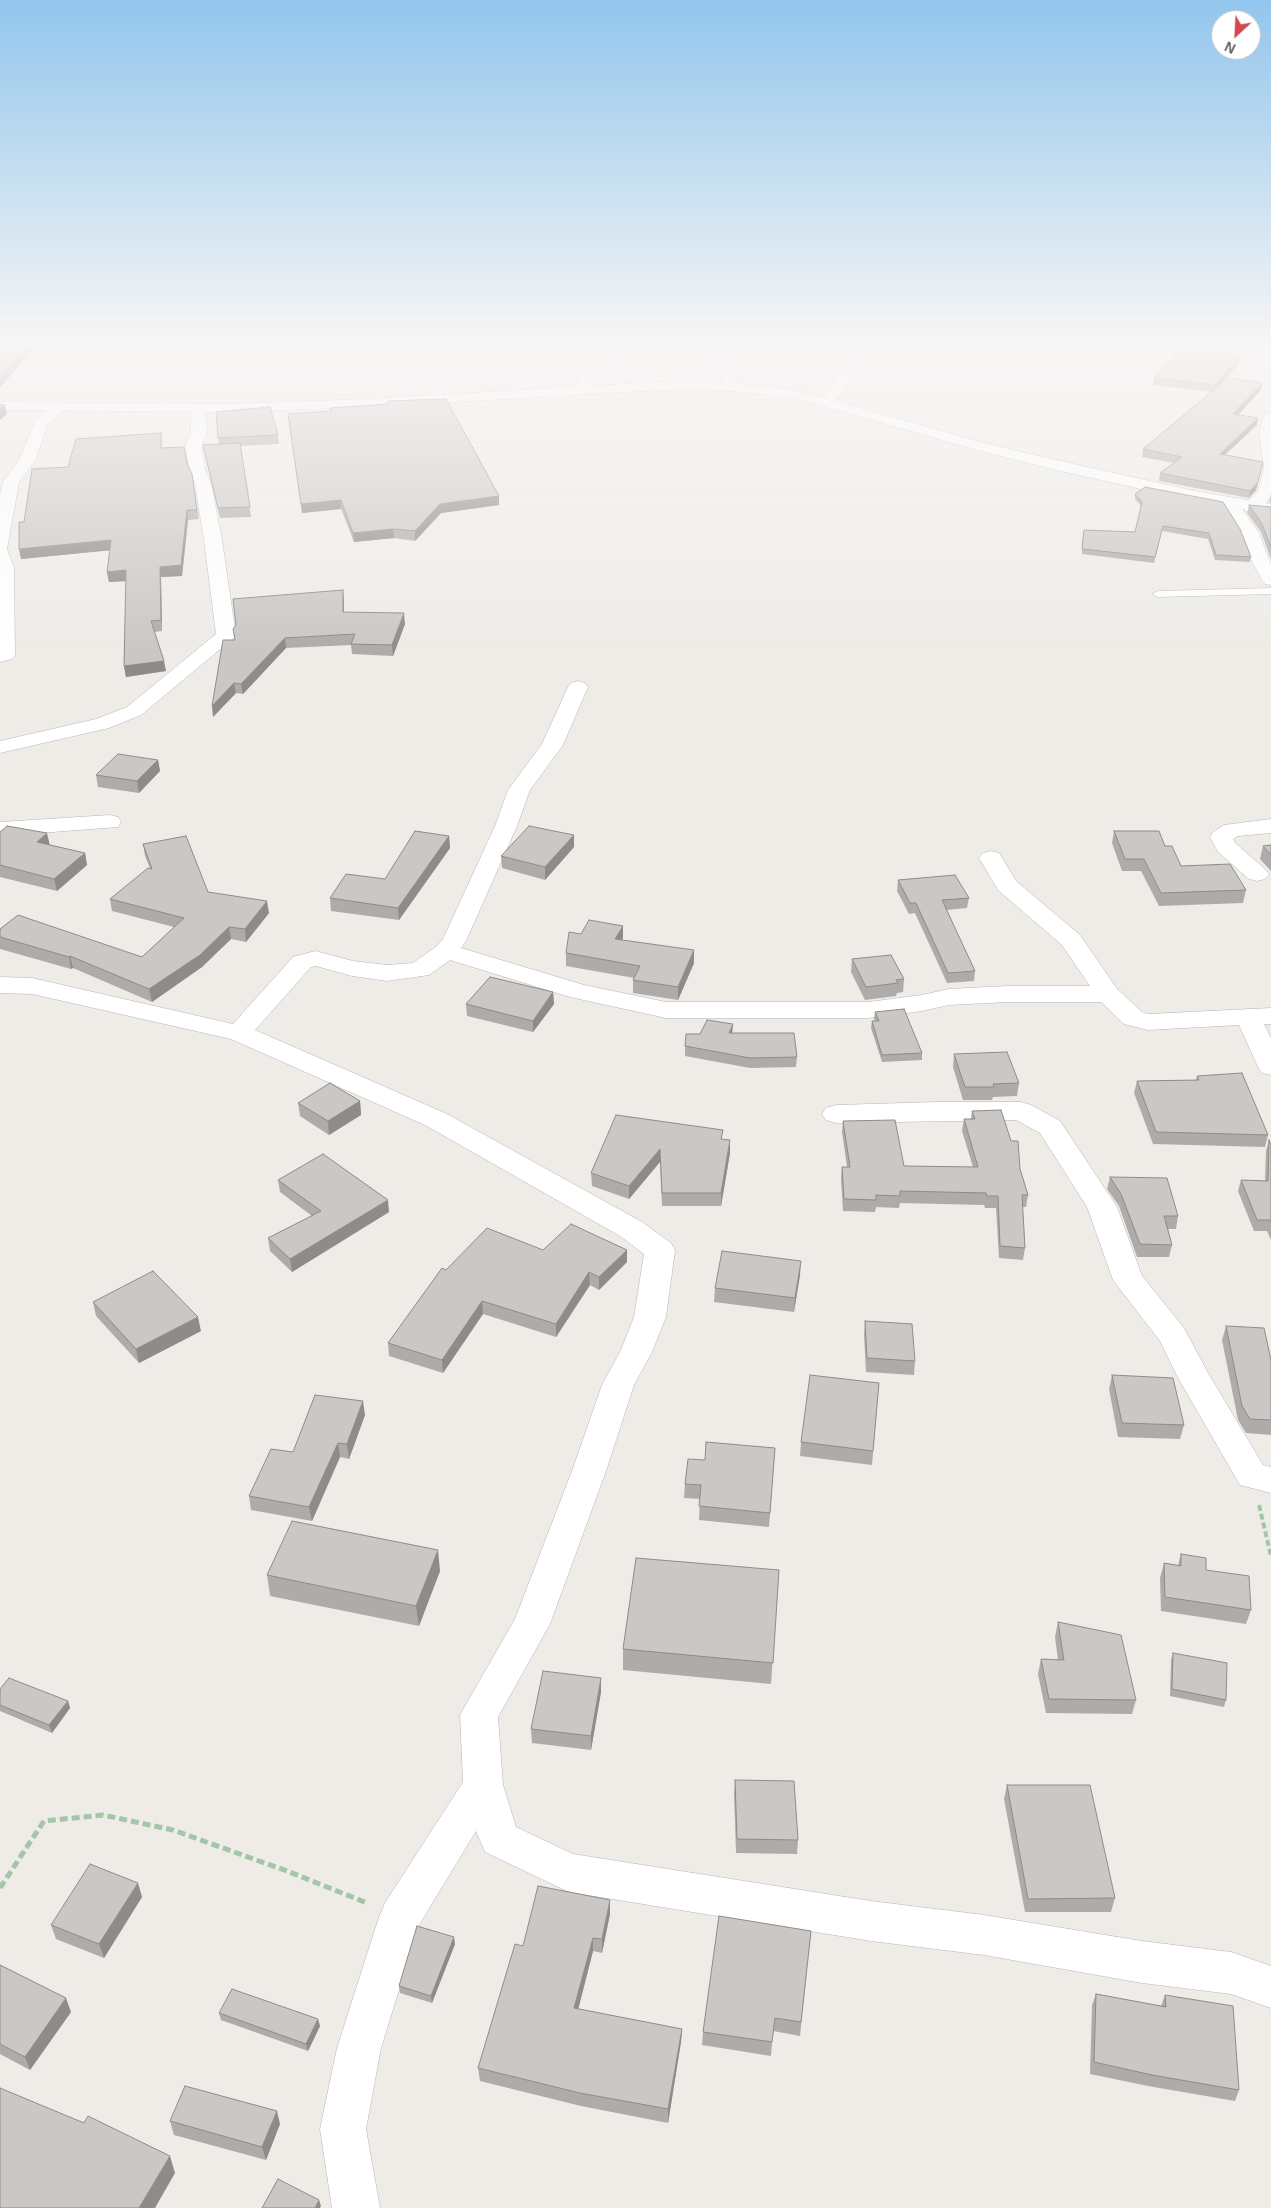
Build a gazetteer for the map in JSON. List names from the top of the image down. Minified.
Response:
{"north":"bottom left"}
